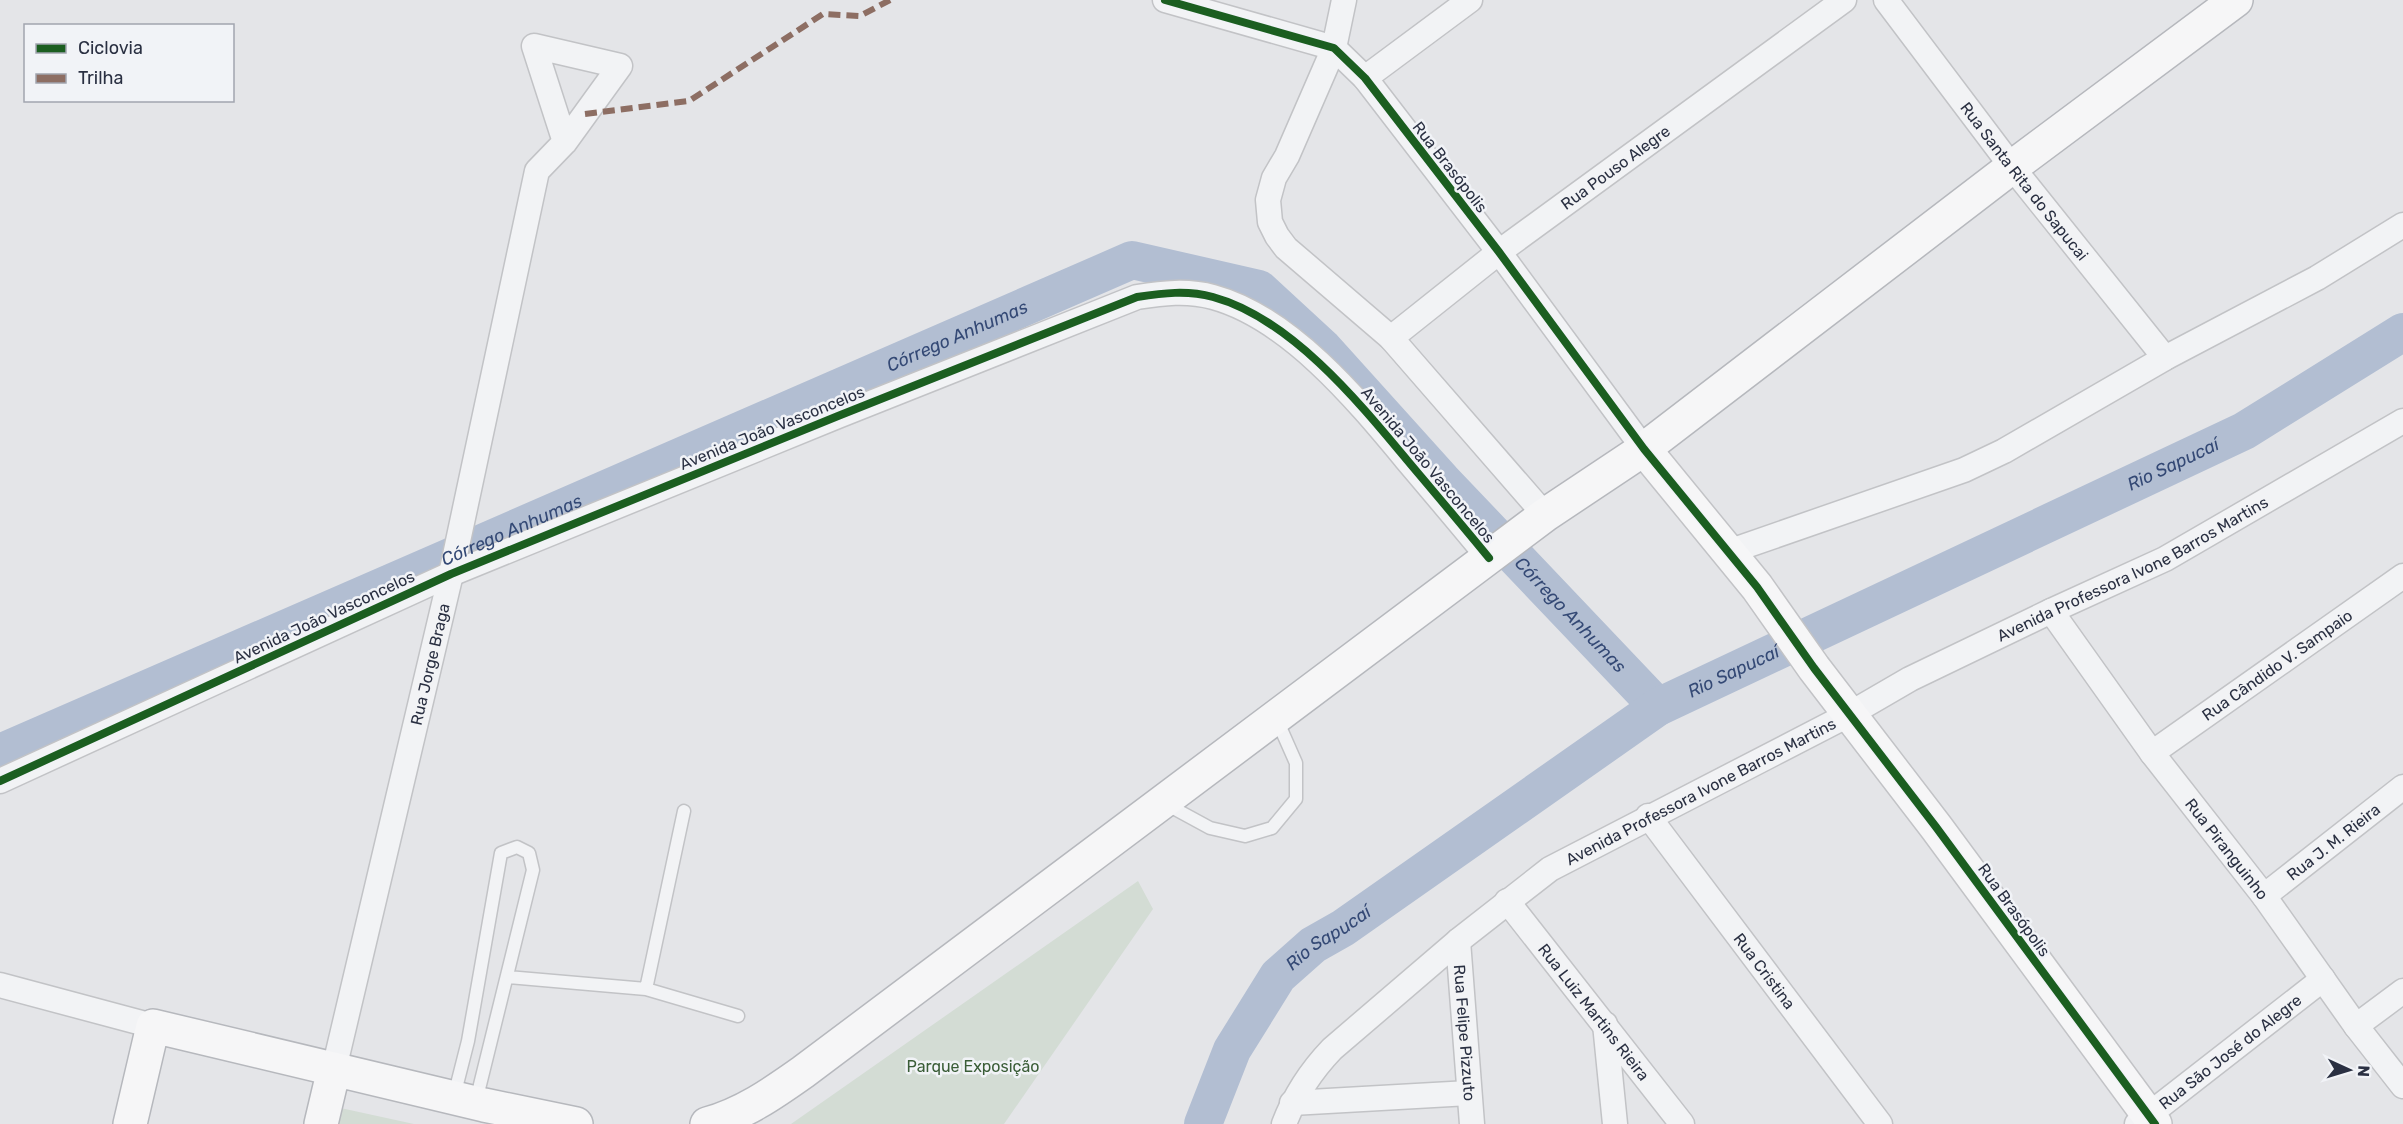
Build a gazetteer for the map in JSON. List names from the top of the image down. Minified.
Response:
{"streets":{"main road":["Rua Brasópolis","Rua Jorge Braga"],"street":["Rua Pouso Alegre","Rua Santa Rita do Sapucai","Avenida João Vasconcelos","Avenida Professora Ivone Barros Martins","Rua Cândido V. Sampaio","Rua J. M. Rieira","Rua Piranguinho","Rua Cristina","Rua Luiz Martins Rieira","Rua Felipe Pizzuto","Rua São José do Alegre"]},"crossings":[["Rua Brasópolis","Rua Pouso Alegre"],["Rua Brasópolis","Avenida Professora Ivone Barros Martins"],["Rua Brasópolis","Rua São José do Alegre"],["Avenida João Vasconcelos","Rua Jorge Braga"],["Avenida Professora Ivone Barros Martins","Rua Piranguinho"],["Avenida Professora Ivone Barros Martins","Rua Cristina"],["Avenida Professora Ivone Barros Martins","Rua Luiz Martins Rieira"],["Avenida Professora Ivone Barros Martins","Rua Felipe Pizzuto"],["Rua Cândido V. Sampaio","Rua Piranguinho"],["Rua J. M. Rieira","Rua Piranguinho"],["Rua Piranguinho","Rua São José do Alegre"]],"water":["Córrego Anhumas","Rio Sapucaí"],"parks":["Parque Exposição"],"legend":["Ciclovia","Trilha"],"north":"right"}
